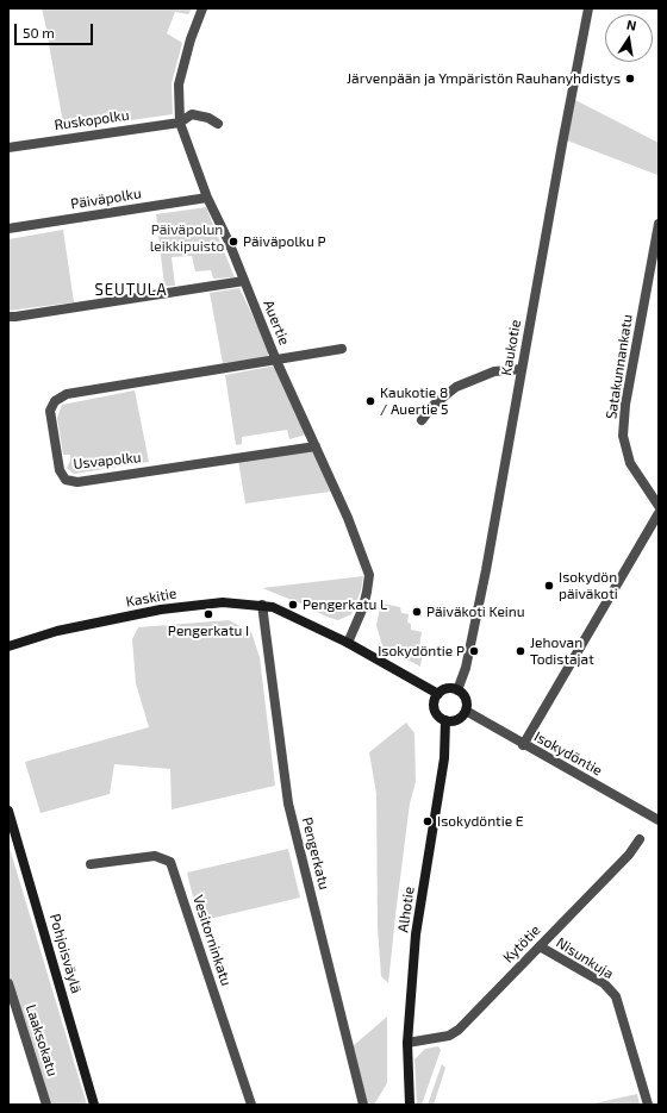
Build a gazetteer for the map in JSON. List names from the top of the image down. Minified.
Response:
{"streets":{"street":["Ruskopolku","Päiväpolku","Auertie","Kaukotie","Satakunnankatu","Usvapolku","Kaskitie","Isokydöntie","Pengerkatu","Alhotie","Vesitorninkatu","Kytötie","Pohjoisväylä","Nisunkuja","Laaksokatu"]},"crossings":[["Ruskopolku","Auertie"],["Päiväpolku","Auertie"],["Auertie","Usvapolku"],["Auertie","Kaskitie"],["Kaukotie","Isokydöntie"],["Kaukotie","Alhotie"],["Kaskitie","Pengerkatu"],["Isokydöntie","Alhotie"],["Alhotie","Kytötie"],["Kytötie","Nisunkuja"]],"districts":["SEUTULA"],"parks":["Päiväpolun leikkipuisto"],"places":["Järvenpään ja Ympäristön Rauhanyhdistys","Päiväpolku P","Kaukotie 8 / Auertie 5","Isokydön päiväkoti","Pengerkatu L","Päiväkoti Keinu","Pengerkatu I","Isokydöntie P","Jehovan Todistajat","Isokydöntie E"],"scale_bar":"50 m","north":"top"}
